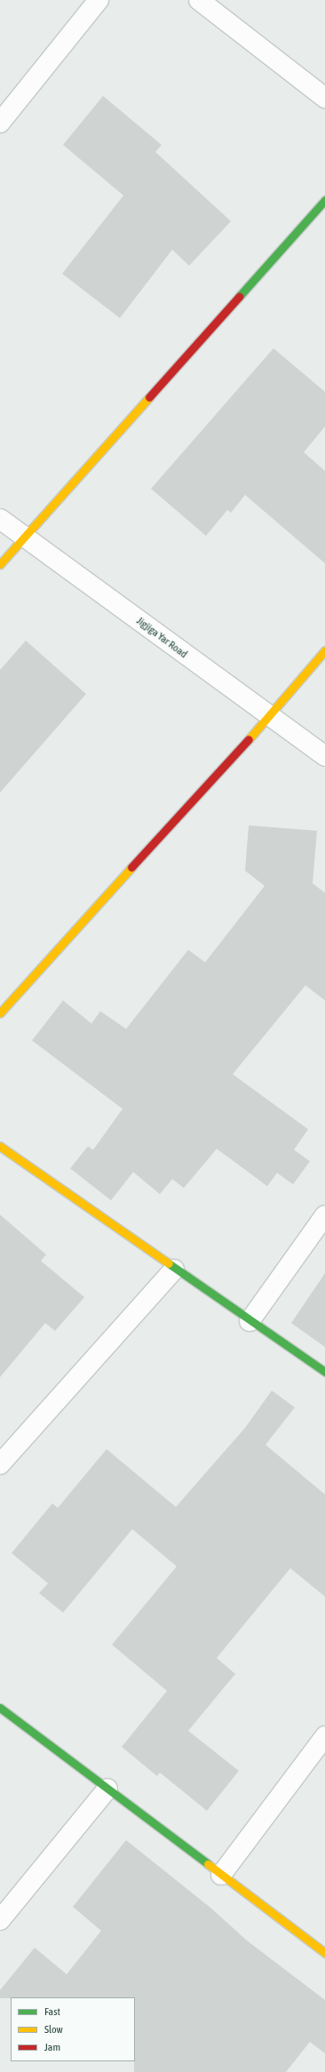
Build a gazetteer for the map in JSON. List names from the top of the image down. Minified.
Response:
{"streets":{"street":["Jigjiga Yar Road"]},"legend":["Fast","Slow","Jam"]}
